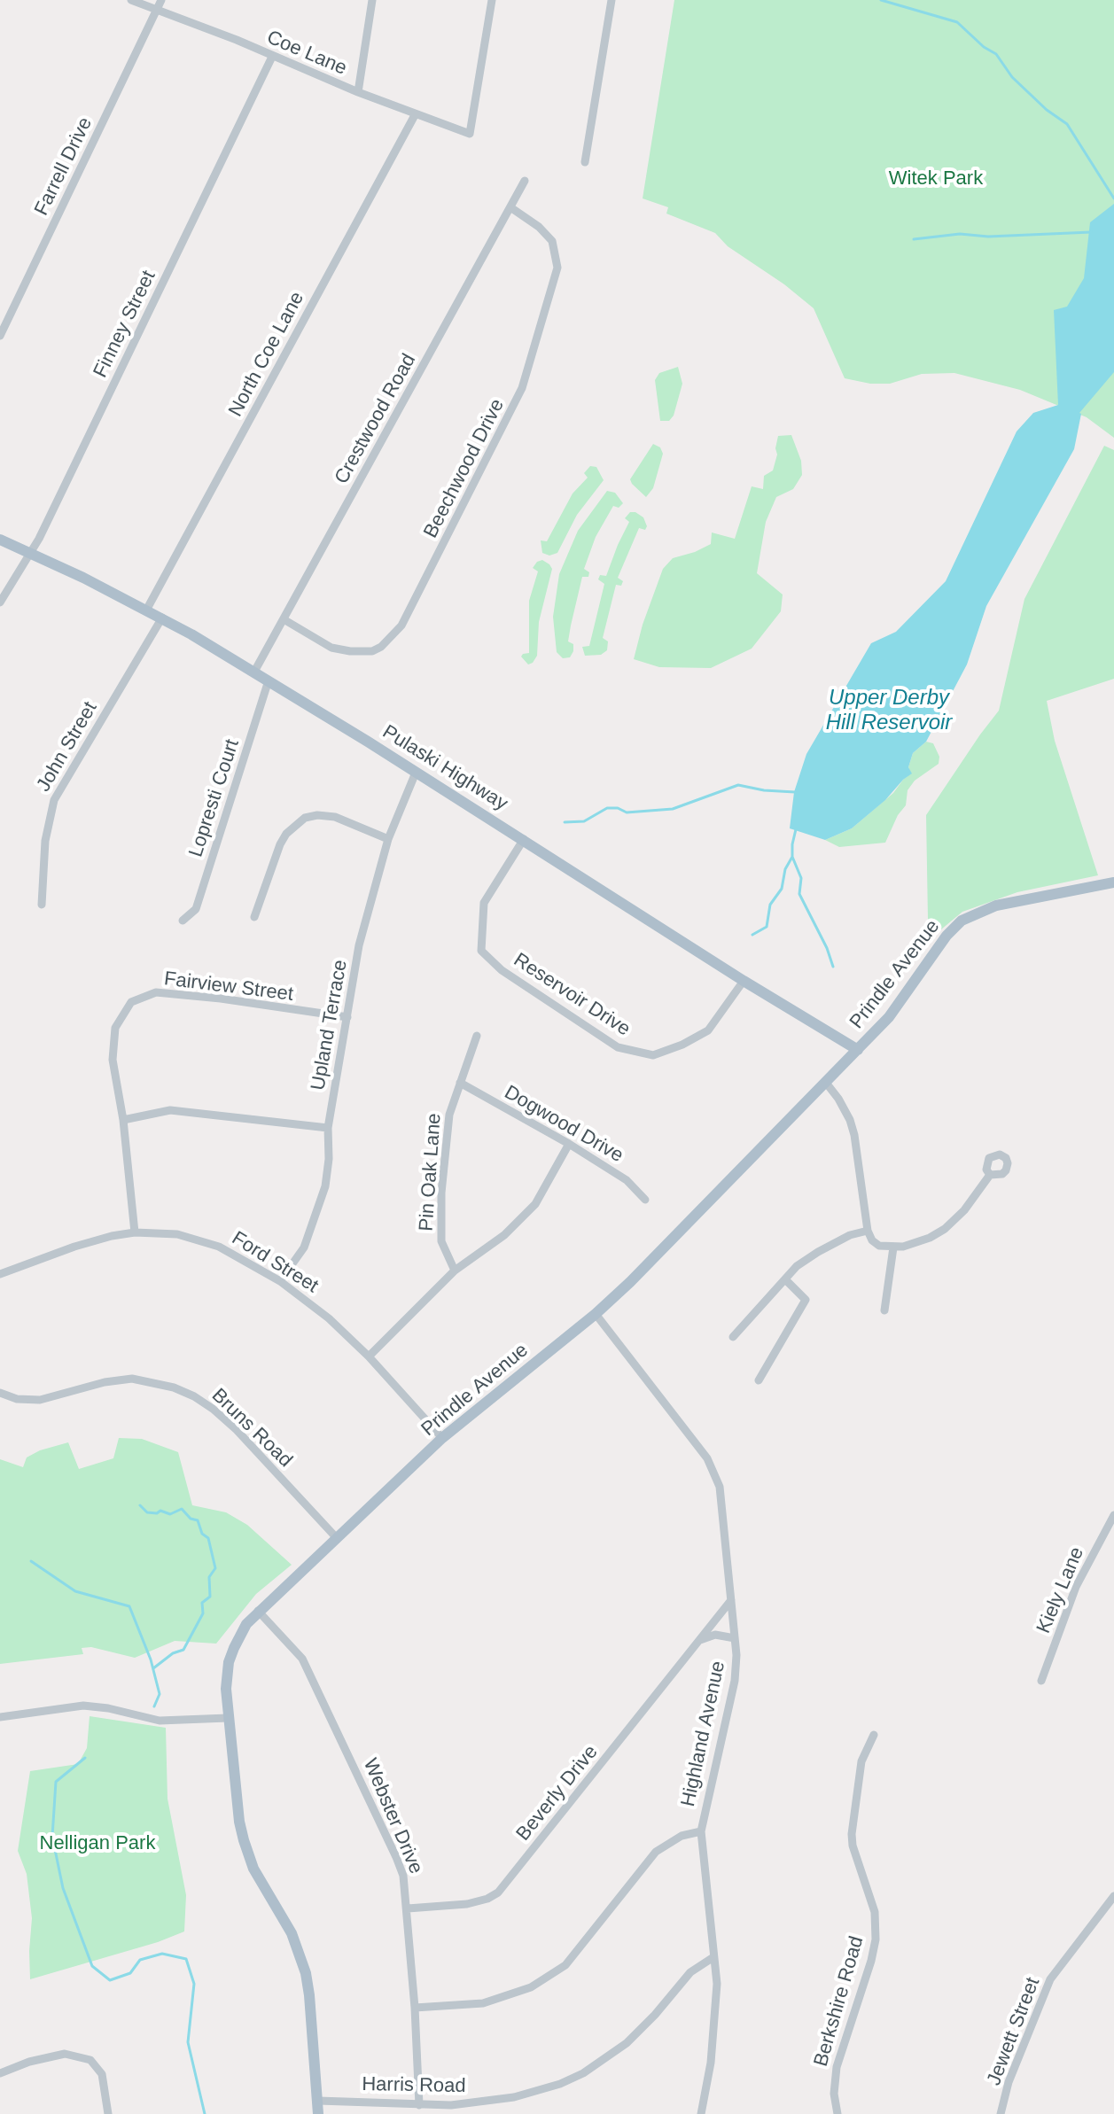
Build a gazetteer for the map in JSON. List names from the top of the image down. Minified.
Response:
{"streets":{"main road":["Pulaski Highway","Prindle Avenue"],"street":["Coe Lane","Farrell Drive","Finney Street","North Coe Lane","Crestwood Road","Beechwood Drive","John Street","Lopresti Court","Fairview Street","Reservoir Drive","Upland Terrace","Dogwood Drive","Pin Oak Lane","Ford Street","Bruns Road","Kiely Lane","Highland Avenue","Beverly Drive","Webster Drive","Berkshire Road","Jewett Street","Harris Road"]},"crossings":[["Coe Lane","Farrell Drive"],["Coe Lane","Finney Street"],["Coe Lane","North Coe Lane"],["Finney Street","Pulaski Highway"],["North Coe Lane","Pulaski Highway"],["Crestwood Road","Beechwood Drive"],["Crestwood Road","Pulaski Highway"],["John Street","Pulaski Highway"],["Pulaski Highway","Lopresti Court"],["Pulaski Highway","Prindle Avenue"],["Pulaski Highway","Reservoir Drive"],["Pulaski Highway","Upland Terrace"],["Prindle Avenue","Ford Street"],["Prindle Avenue","Bruns Road"],["Prindle Avenue","Highland Avenue"],["Prindle Avenue","Webster Drive"],["Prindle Avenue","Harris Road"],["Fairview Street","Upland Terrace"],["Fairview Street","Ford Street"],["Upland Terrace","Ford Street"],["Dogwood Drive","Pin Oak Lane"],["Highland Avenue","Beverly Drive"],["Highland Avenue","Harris Road"],["Beverly Drive","Webster Drive"],["Webster Drive","Harris Road"]],"water":["Upper Derby Hill Reservoir"],"parks":["Witek Park","Nelligan Park"]}
